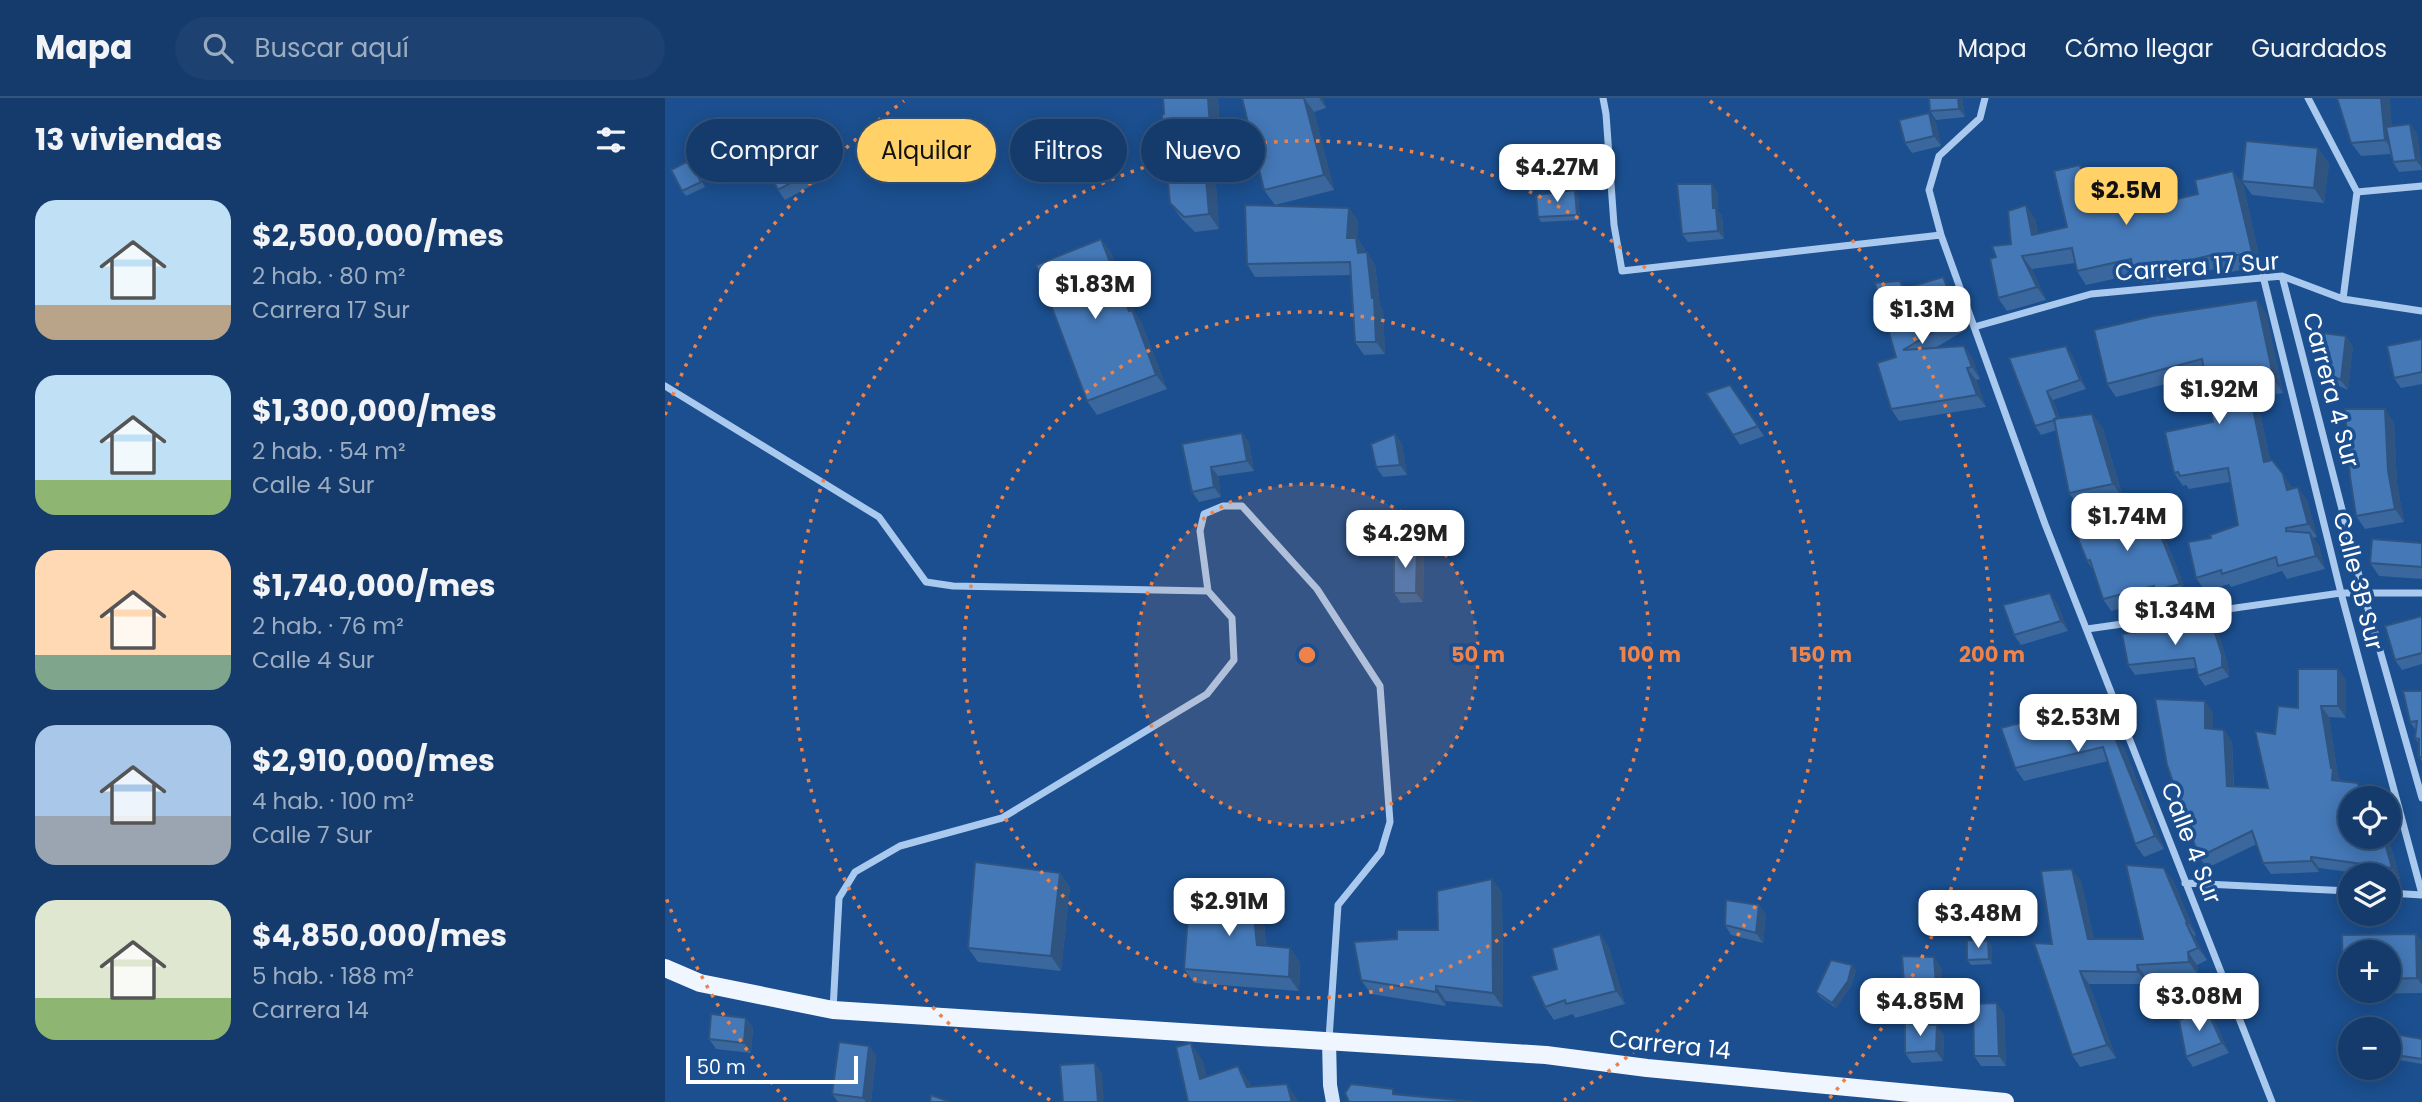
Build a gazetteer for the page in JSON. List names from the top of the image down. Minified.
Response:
{"streets":{"main road":["Carrera 14"],"street":["Carrera 17 Sur","Carrera 4 Sur","Calle 3B Sur","Calle 4 Sur"]},"crossings":[["Carrera 17 Sur","Carrera 4 Sur"],["Carrera 17 Sur","Calle 3B Sur"],["Carrera 17 Sur","Calle 4 Sur"]],"scale_bar":"50 m","page":{"header":"Mapa","search":"Buscar aquí","nav":["Mapa","Cómo llegar","Guardados"],"heading":"13 viviendas","chip":["Comprar","Alquilar","Filtros","Nuevo"],"price":["$4.27M","$2.5M","$1.83M","$1.3M","$1.92M","$1.74M","$4.29M","$1.34M","$2.53M","$2.91M","$3.48M","$3.08M","$4.85M"],"list":[{"name":"$2,500,000/mes","note":"2 hab. · 80 m² · Carrera 17 Sur"},{"name":"$1,300,000/mes","note":"2 hab. · 54 m² · Calle 4 Sur"},{"name":"$1,740,000/mes","note":"2 hab. · 76 m² · Calle 4 Sur"},{"name":"$2,910,000/mes","note":"4 hab. · 100 m² · Calle 7 Sur"},{"name":"$4,850,000/mes","note":"5 hab. · 188 m² · Carrera 14"}],"map_buttons":["+","−"],"scale":"50 m"},"rings":["50 m","100 m","150 m","200 m"]}
